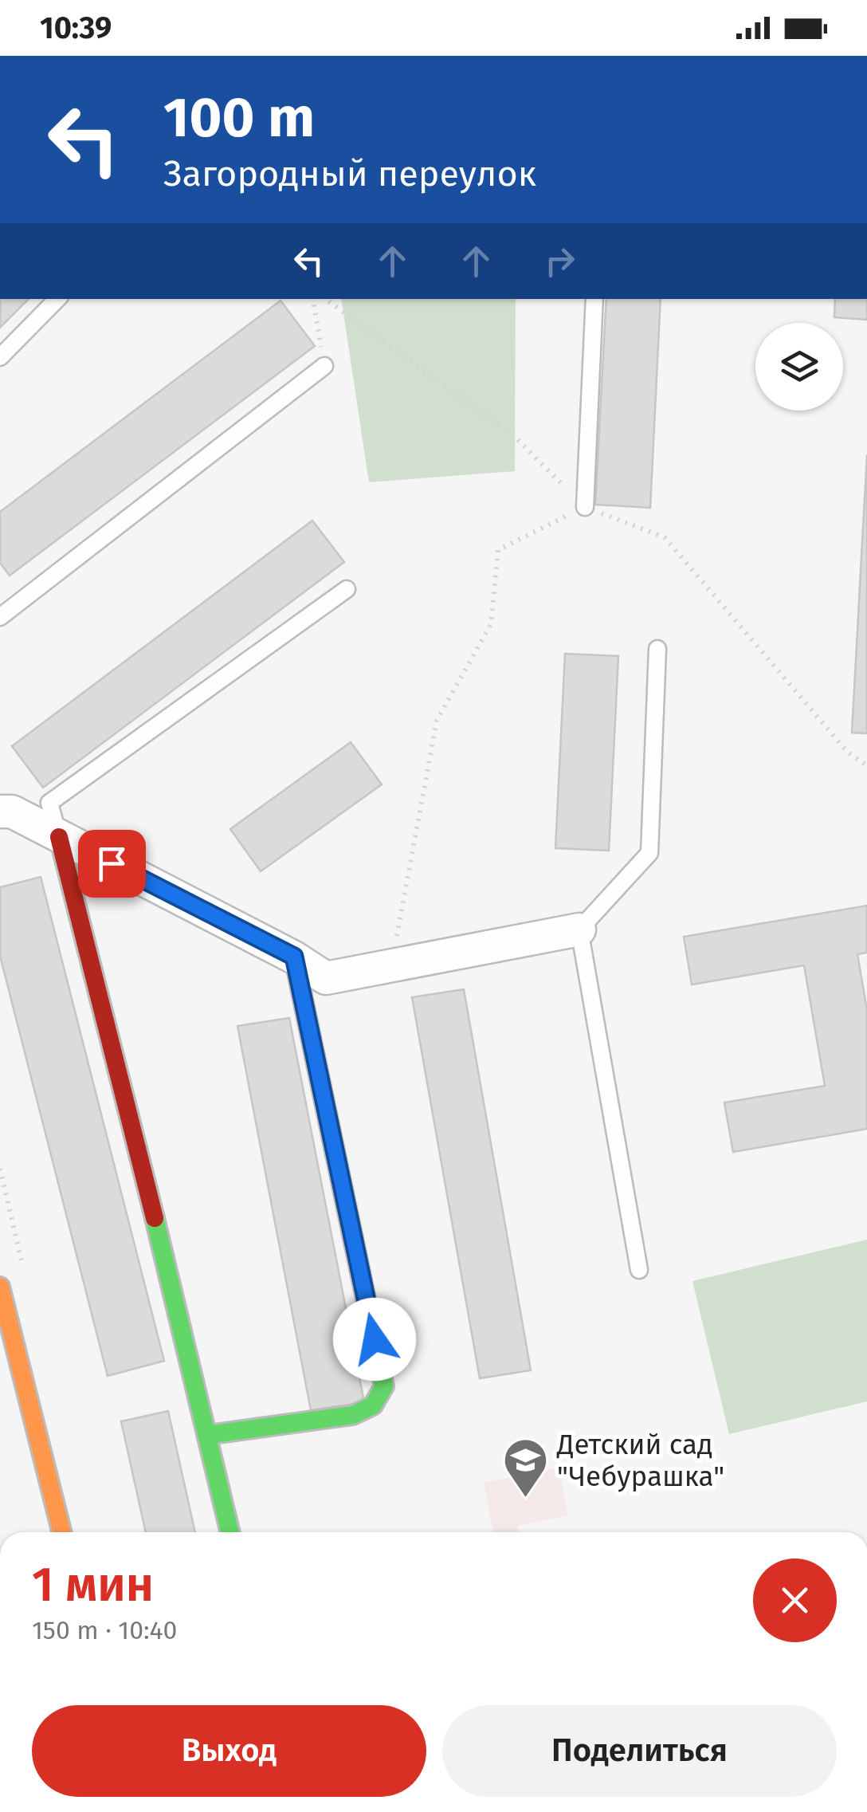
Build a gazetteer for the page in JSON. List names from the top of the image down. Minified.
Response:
{"places":{"school or university":["Детский сад \"Чебурашка\""]},"page":{"status":"10:39","turn":["100 m","Загородный переулок"],"heading":["1 мин","150 m · 10:40"],"buttons":["Выход","Поделиться"]}}
